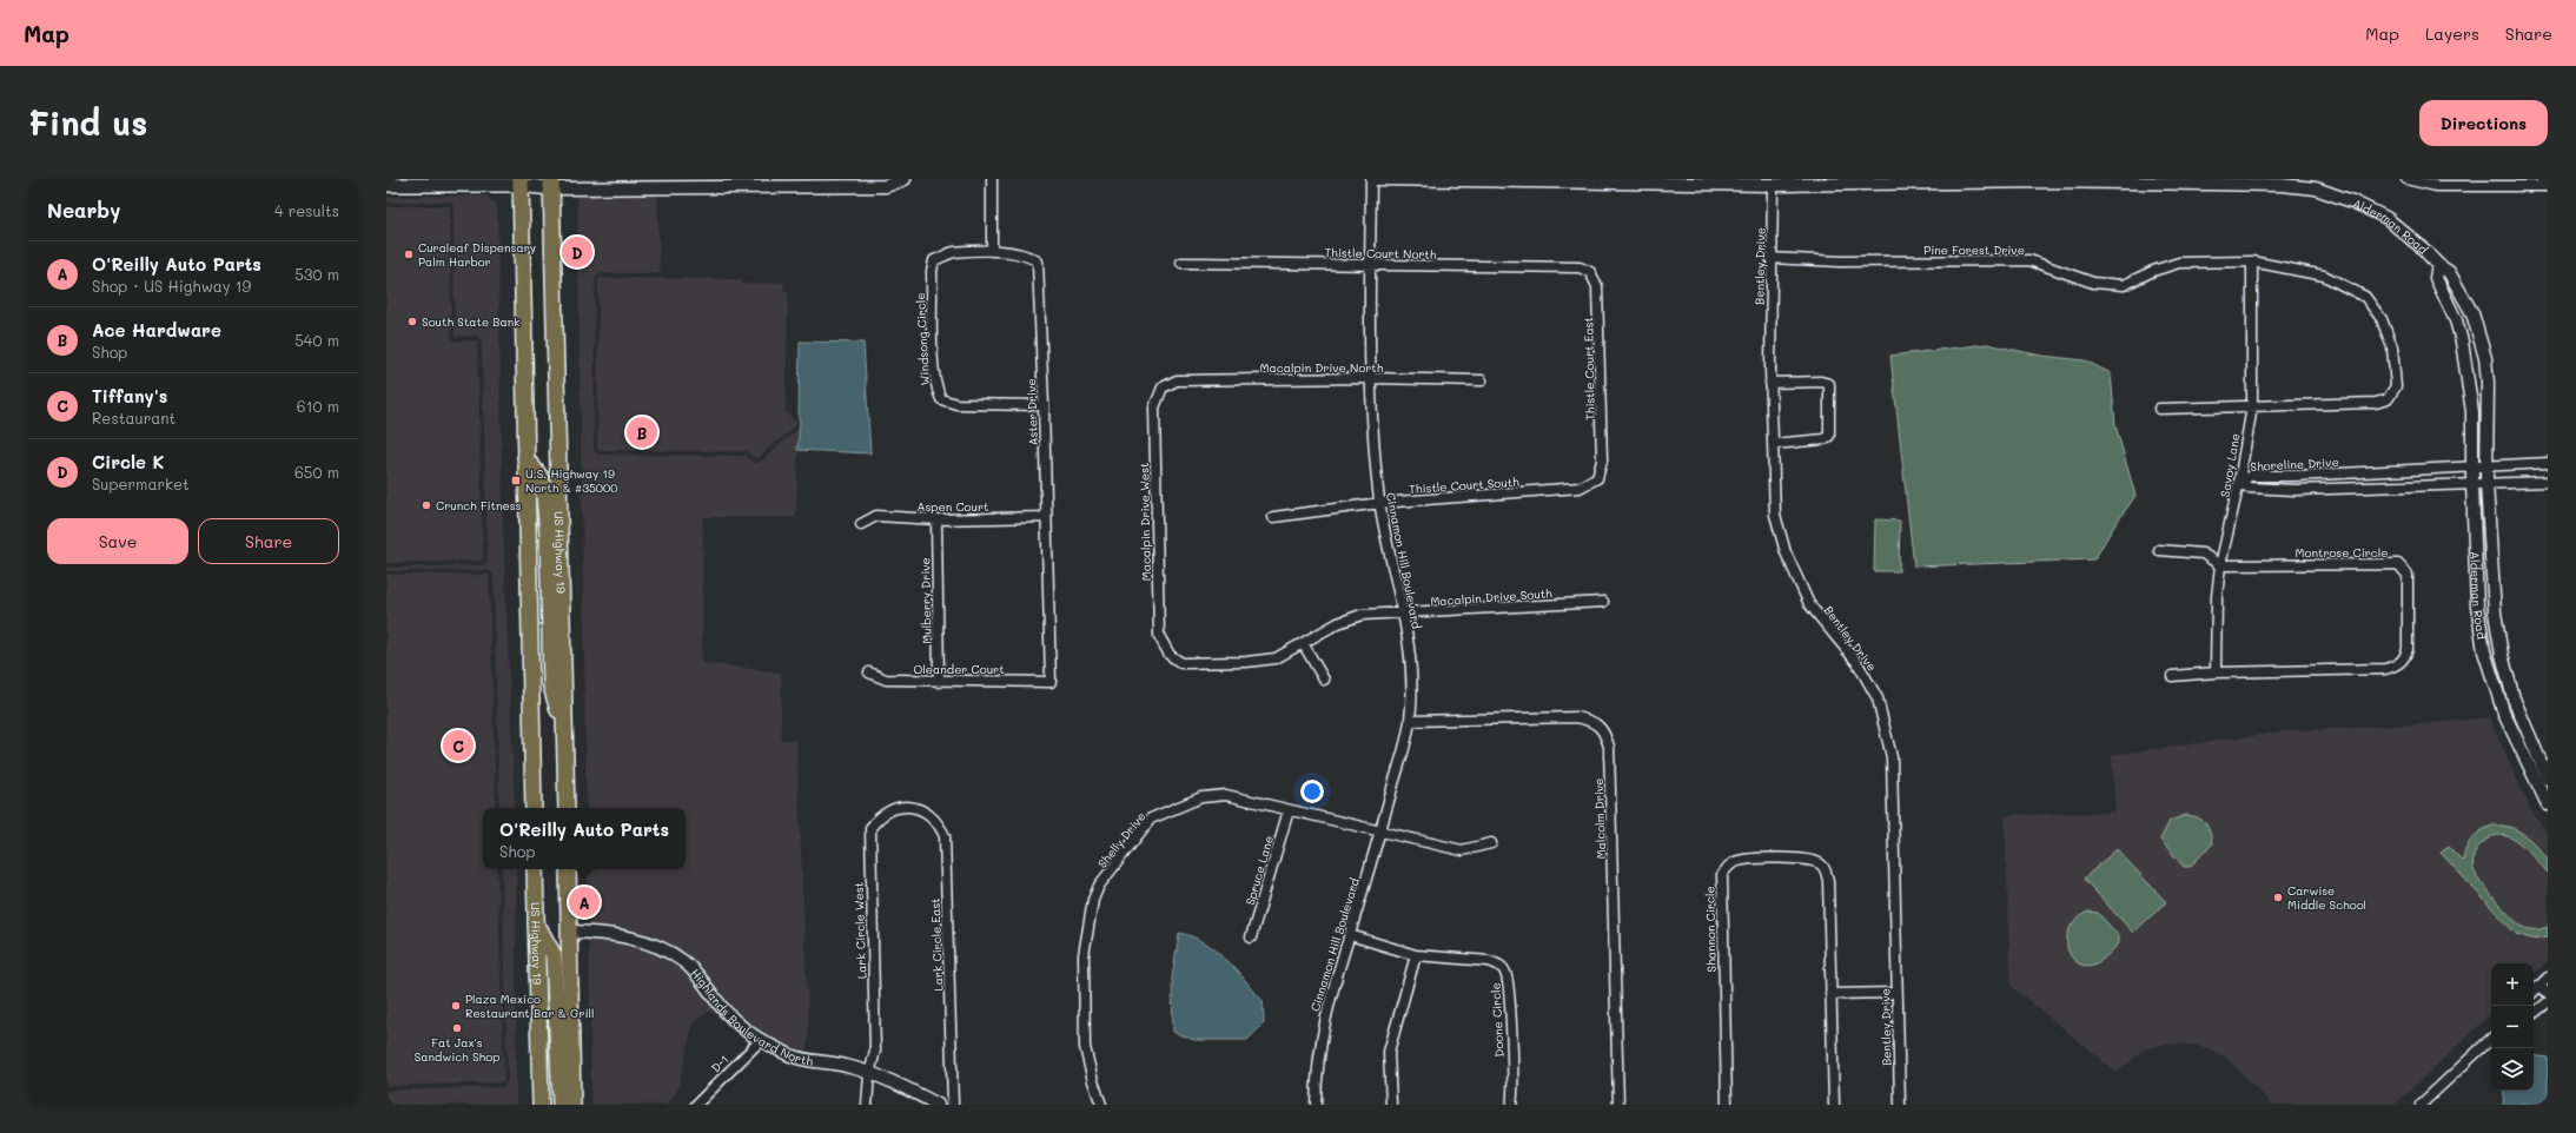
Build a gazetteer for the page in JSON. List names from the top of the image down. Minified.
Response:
{"streets":{"highway":["US Highway 19"],"street":["Alderman Road","Pine Forest Drive","Thistle Court North","Bentley Drive","Windsong Circle","Macalpin Drive North","Thistle Court East","Aster Drive","Shoreline Drive","Savoy Lane","Thistle Court South","Aspen Court","Macalpin Drive West","Montrose Circle","Cinnamon Hill Boulevard","Macalpin Drive South","Mulberry Drive","Oleander Court","Malcolm Drive","Shelly Drive","Spruce Lane","Shannon Circle","Lark Circle West","Lark Circle East","Highlands Boulevard North","Doone Circle","D-1"]},"crossings":[["Alderman Road","Bentley Drive"],["Alderman Road","Shoreline Drive"],["Pine Forest Drive","Bentley Drive"],["Pine Forest Drive","Savoy Lane"],["Thistle Court North","Thistle Court East"],["Thistle Court North","Cinnamon Hill Boulevard"],["Windsong Circle","Aster Drive"],["Macalpin Drive North","Macalpin Drive West"],["Macalpin Drive North","Cinnamon Hill Boulevard"],["Thistle Court East","Thistle Court South"],["Aster Drive","Aspen Court"],["Aster Drive","Oleander Court"],["Shoreline Drive","Savoy Lane"],["Savoy Lane","Montrose Circle"],["Thistle Court South","Cinnamon Hill Boulevard"],["Aspen Court","Mulberry Drive"],["Macalpin Drive West","Macalpin Drive South"],["Cinnamon Hill Boulevard","Macalpin Drive South"],["Cinnamon Hill Boulevard","Malcolm Drive"],["Cinnamon Hill Boulevard","Shelly Drive"],["Cinnamon Hill Boulevard","Doone Circle"],["Mulberry Drive","Oleander Court"],["Shelly Drive","Spruce Lane"],["Lark Circle West","Lark Circle East"],["Lark Circle West","Highlands Boulevard North"],["Highlands Boulevard North","D-1"]],"places":{"other":["Curaleaf Dispensary Palm Harbor","South State Bank","Crunch Fitness","Carwise Middle School","Plaza Mexico Restaurant Bar & Grill","Fat Jax's Sandwich Shop"],"transit":["U.S. Highway 19 North & #35000"]},"page":{"header":"Map","nav":["Map","Layers","Share"],"buttons":["Directions",["Save","Share"]],"title":"Find us","heading":["Nearby","4 results"],"pins":["D","B","C","A"],"list":[{"mark":"A","name":"O'Reilly Auto Parts","note":"Shop · US Highway 19","value":"530 m"},{"mark":"B","name":"Ace Hardware","note":"Shop","value":"540 m"},{"mark":"C","name":"Tiffany's","note":"Restaurant","value":"610 m"},{"mark":"D","name":"Circle K","note":"Supermarket","value":"650 m"}],"popup":["O'Reilly Auto Parts","Shop"],"map_buttons":["+","−"]}}
